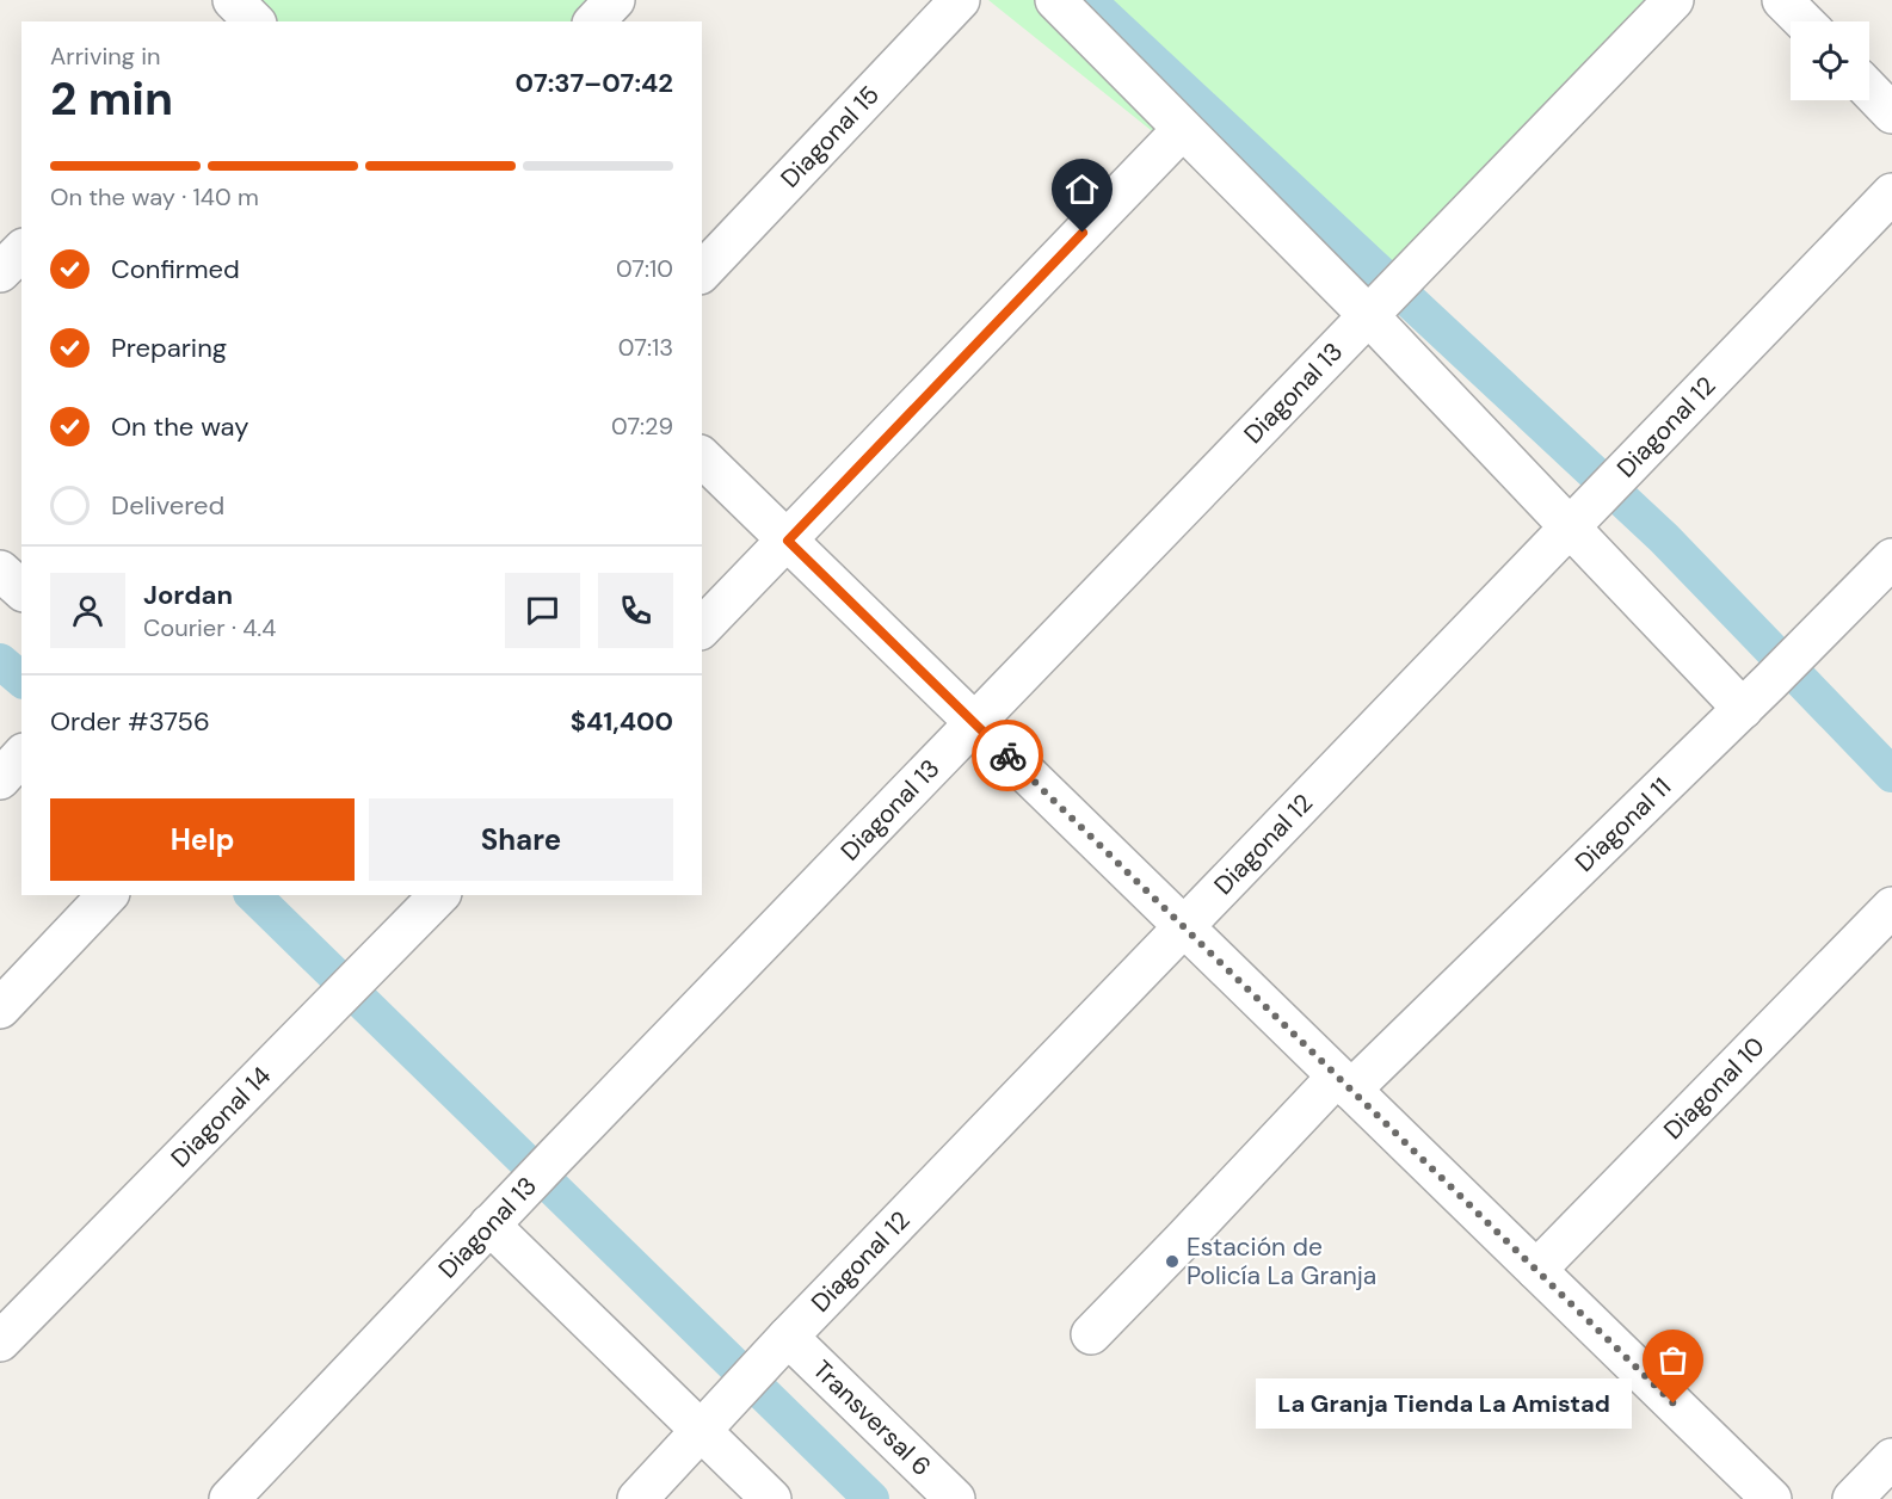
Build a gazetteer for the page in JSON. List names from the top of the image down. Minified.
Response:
{"streets":{"street":["Diagonal 15","Diagonal 13","Diagonal 12","Diagonal 11","Diagonal 10","Diagonal 14","Transversal 6"]},"crossings":[["Diagonal 12","Transversal 6"]],"places":["Estación de Policía La Granja","La Granja Tienda La Amistad"],"page":{"heading":["2 min","Arriving in","07:37–07:42"],"panel":["Jordan","Courier · 4.4","Order #3756","$41,400"],"bar":"On the way · 140 m","list":[["Confirmed","07:10"],["Preparing","07:13"],["On the way","07:29"],"Delivered"],"buttons":["Help","Share"],"bubble":"La Granja Tienda La Amistad"}}
